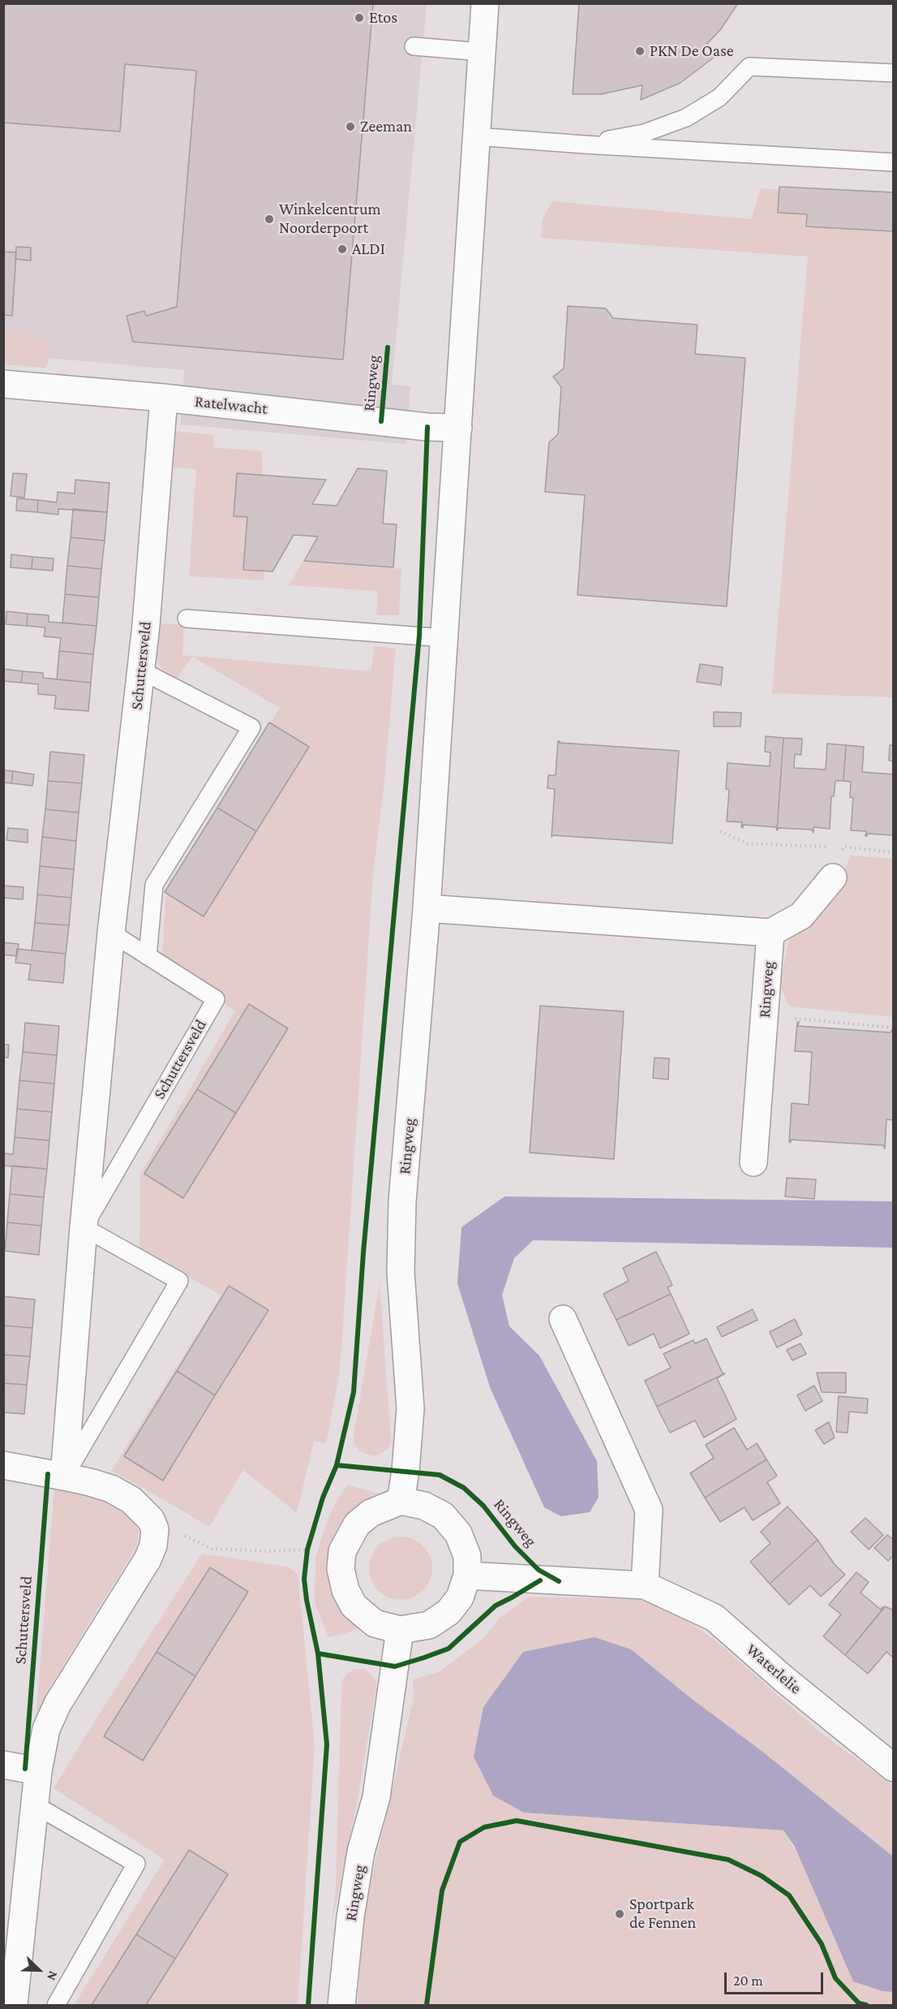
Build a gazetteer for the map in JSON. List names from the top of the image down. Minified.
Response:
{"streets":{"street":["Ringweg","Ratelwacht","Schuttersveld","Waterlelie"]},"crossings":[["Ringweg","Ratelwacht"],["Ringweg","Waterlelie"],["Ratelwacht","Schuttersveld"]],"places":["Etos","PKN De Oase","Zeeman","Winkelcentrum Noorderpoort","ALDI","Sportpark de Fennen"],"scale_bar":"20 m","north":"bottom right"}
